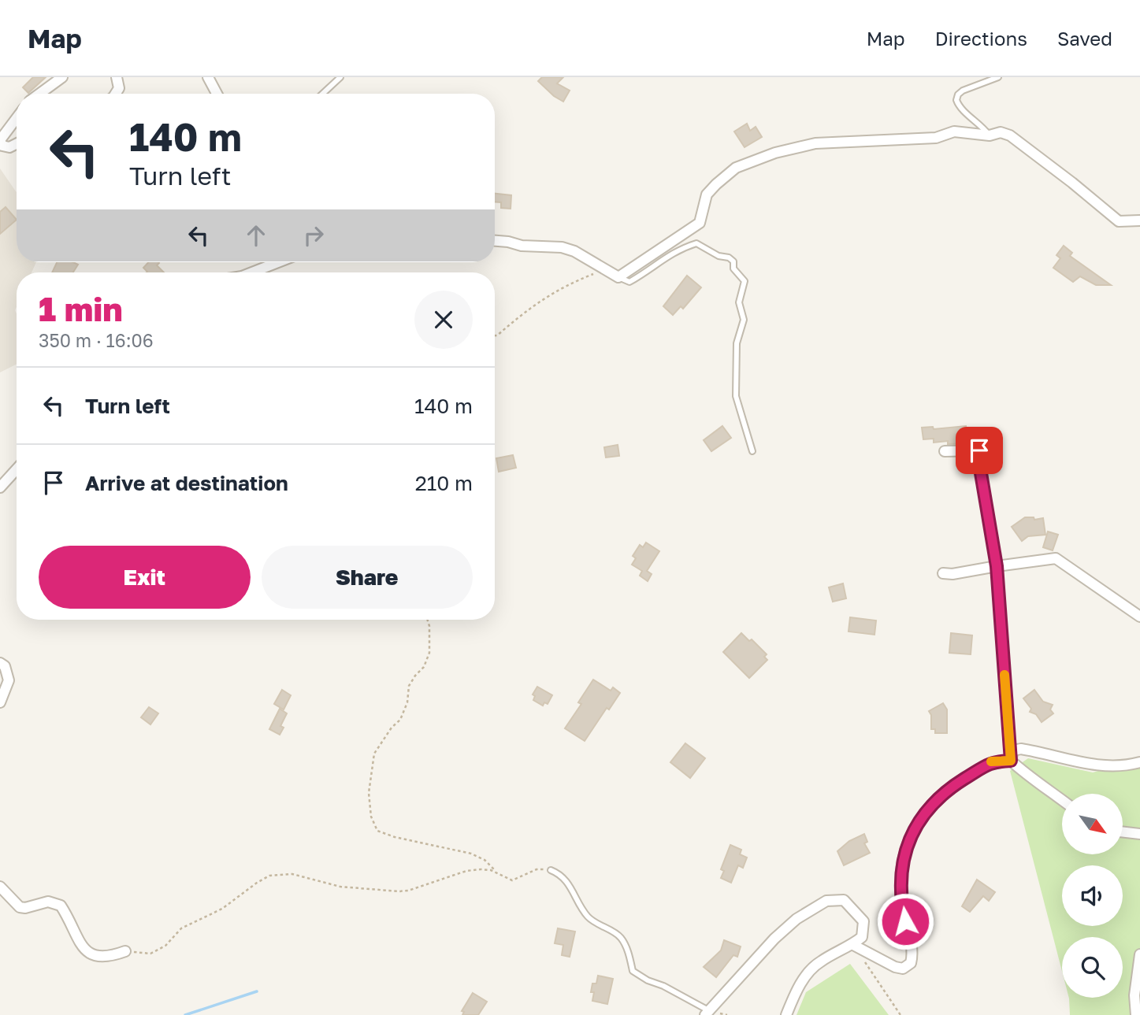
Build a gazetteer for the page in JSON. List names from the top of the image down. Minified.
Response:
{"north":"bottom right","page":{"header":"Map","nav":["Map","Directions","Saved"],"turn":["140 m","Turn left"],"heading":["1 min","350 m · 16:06"],"list":[{"name":"Turn left","value":"140 m"},{"name":"Arrive at destination","value":"210 m"}],"buttons":["Exit","Share"]}}
